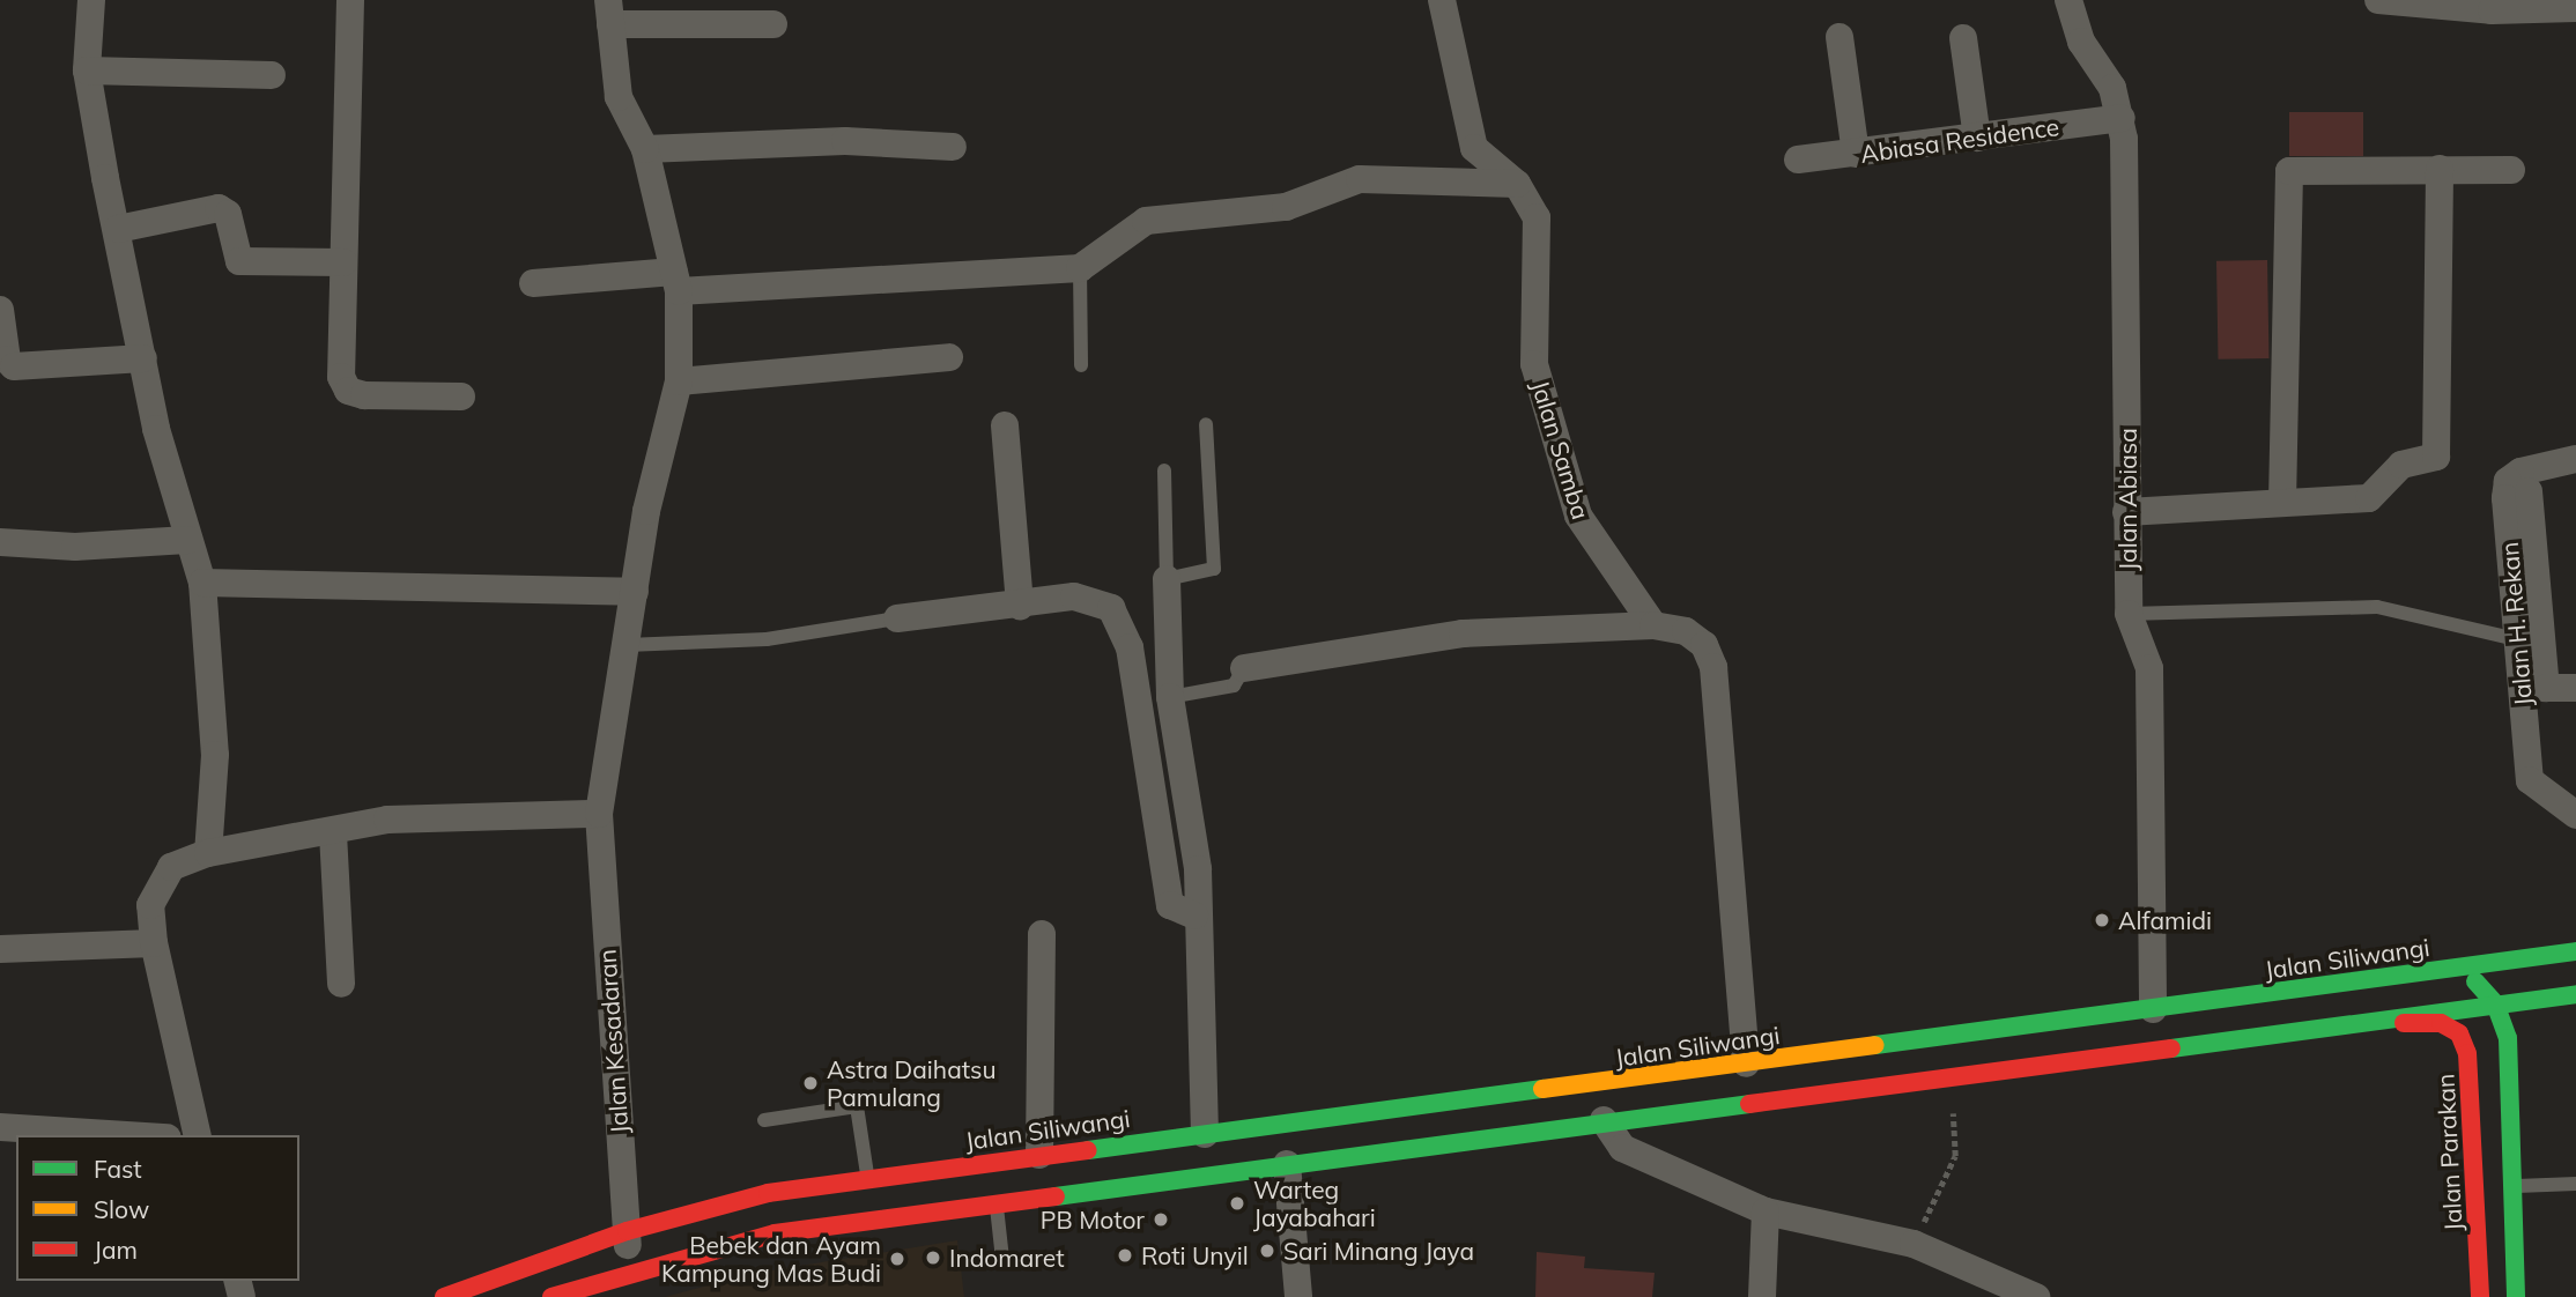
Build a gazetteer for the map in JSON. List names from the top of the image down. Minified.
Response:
{"streets":{"main road":["Jalan Siliwangi","Jalan Parakan"],"street":["Abiasa Residence","Jalan Samba","Jalan Abiasa","Jalan H. Rekan","Jalan Kesadaran"]},"crossings":[["Abiasa Residence","Jalan Abiasa"],["Jalan Abiasa","Jalan Siliwangi"],["Jalan Siliwangi","Jalan Kesadaran"]],"places":["Alfamidi","Astra Daihatsu Pamulang","Warteg Jayabahari","PB Motor","Sari Minang Jaya","Roti Unyil","Indomaret","Bebek dan Ayam Kampung Mas Budi"],"legend":["Fast","Slow","Jam"]}
